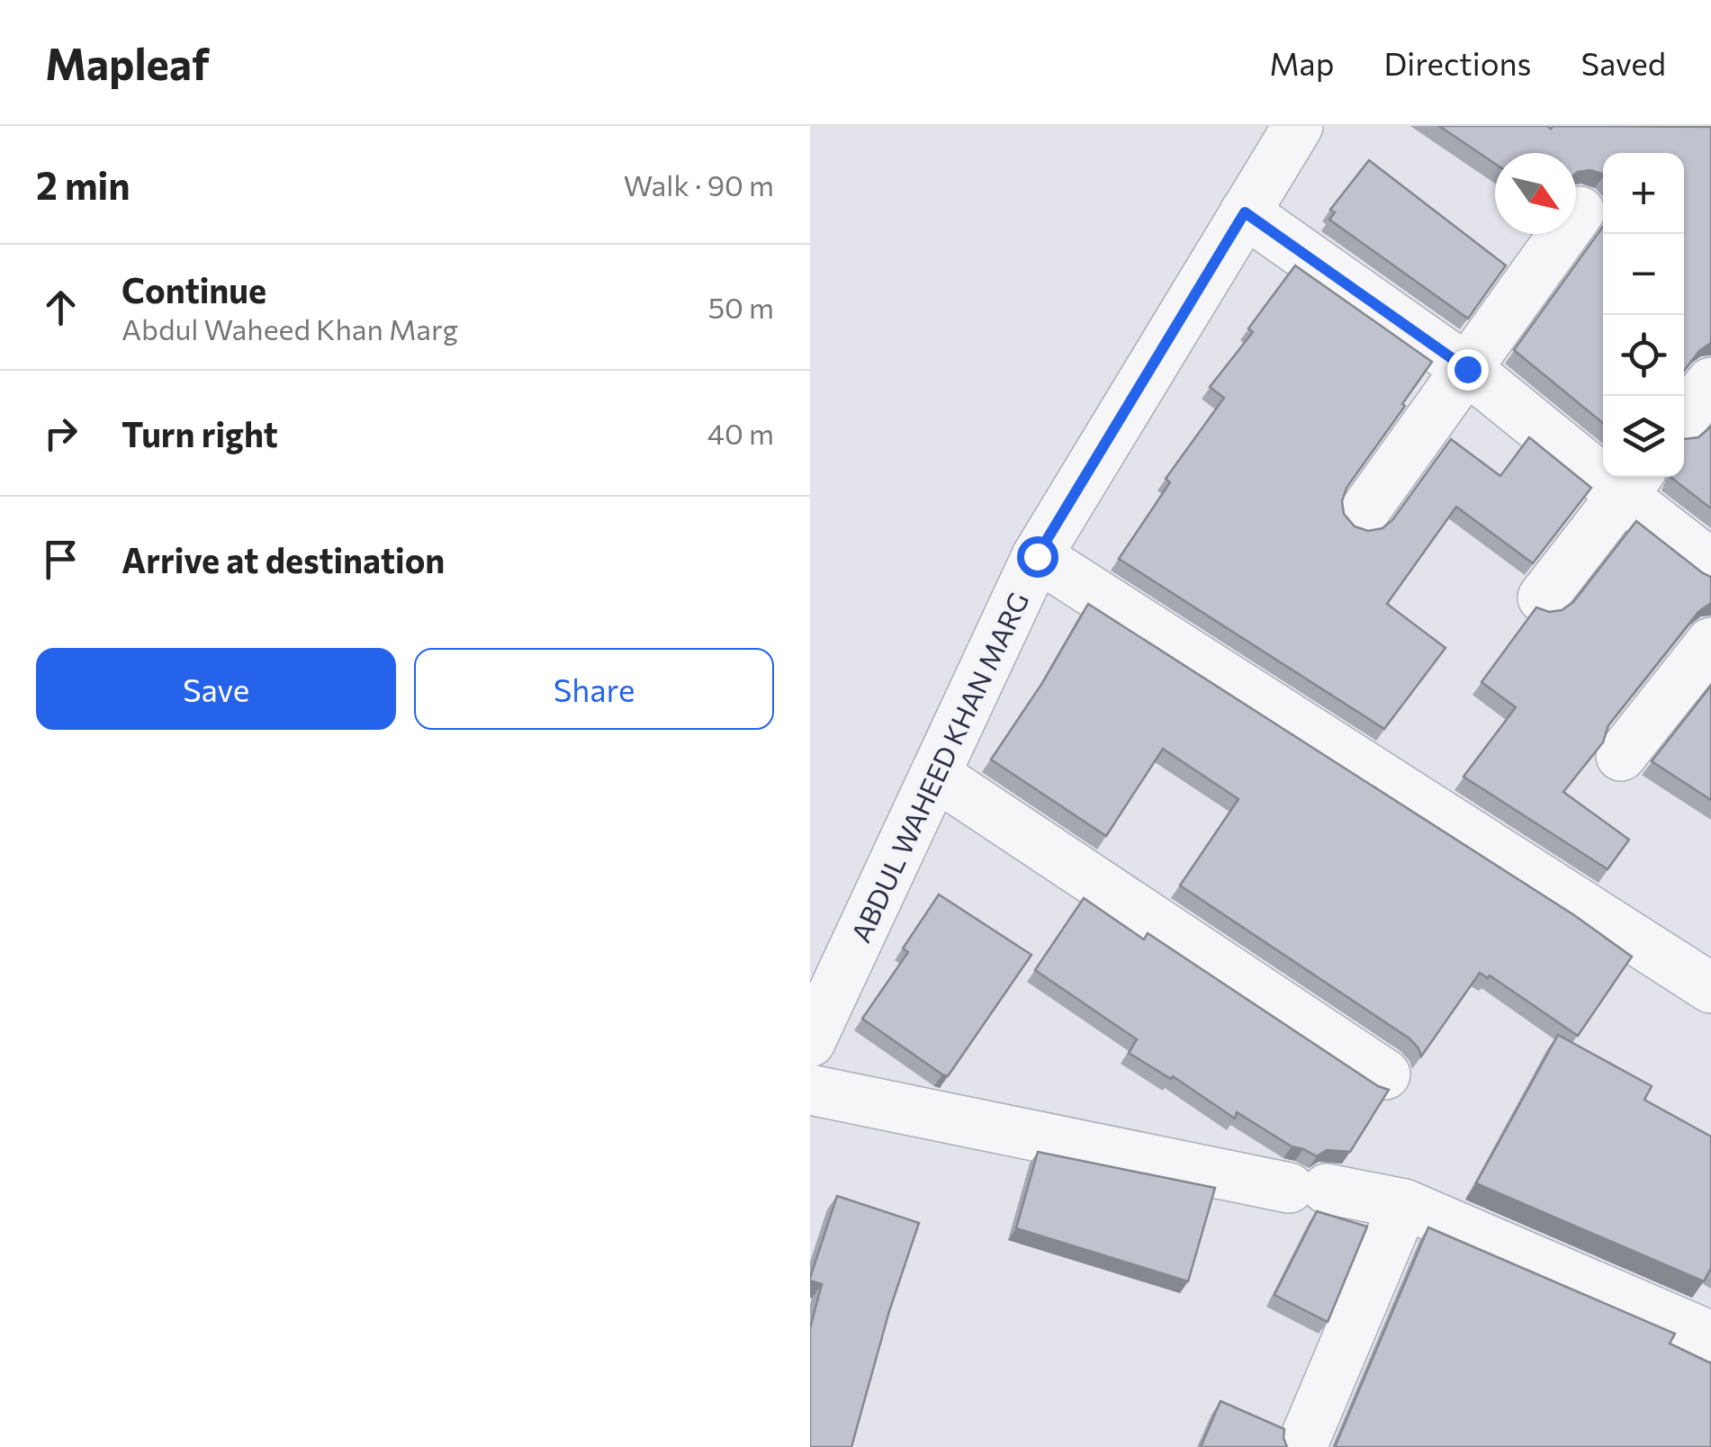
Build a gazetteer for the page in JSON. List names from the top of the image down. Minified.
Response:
{"streets":{"street":["ABDUL WAHEED KHAN MARG"]},"north":"bottom right","page":{"header":"Mapleaf","nav":["Map","Directions","Saved"],"heading":["2 min","Walk · 90 m"],"map_buttons":["+","−"],"list":[["Continue","Abdul Waheed Khan Marg","50 m"],["Turn right","40 m"],"Arrive at destination"],"buttons":["Save","Share"]}}
